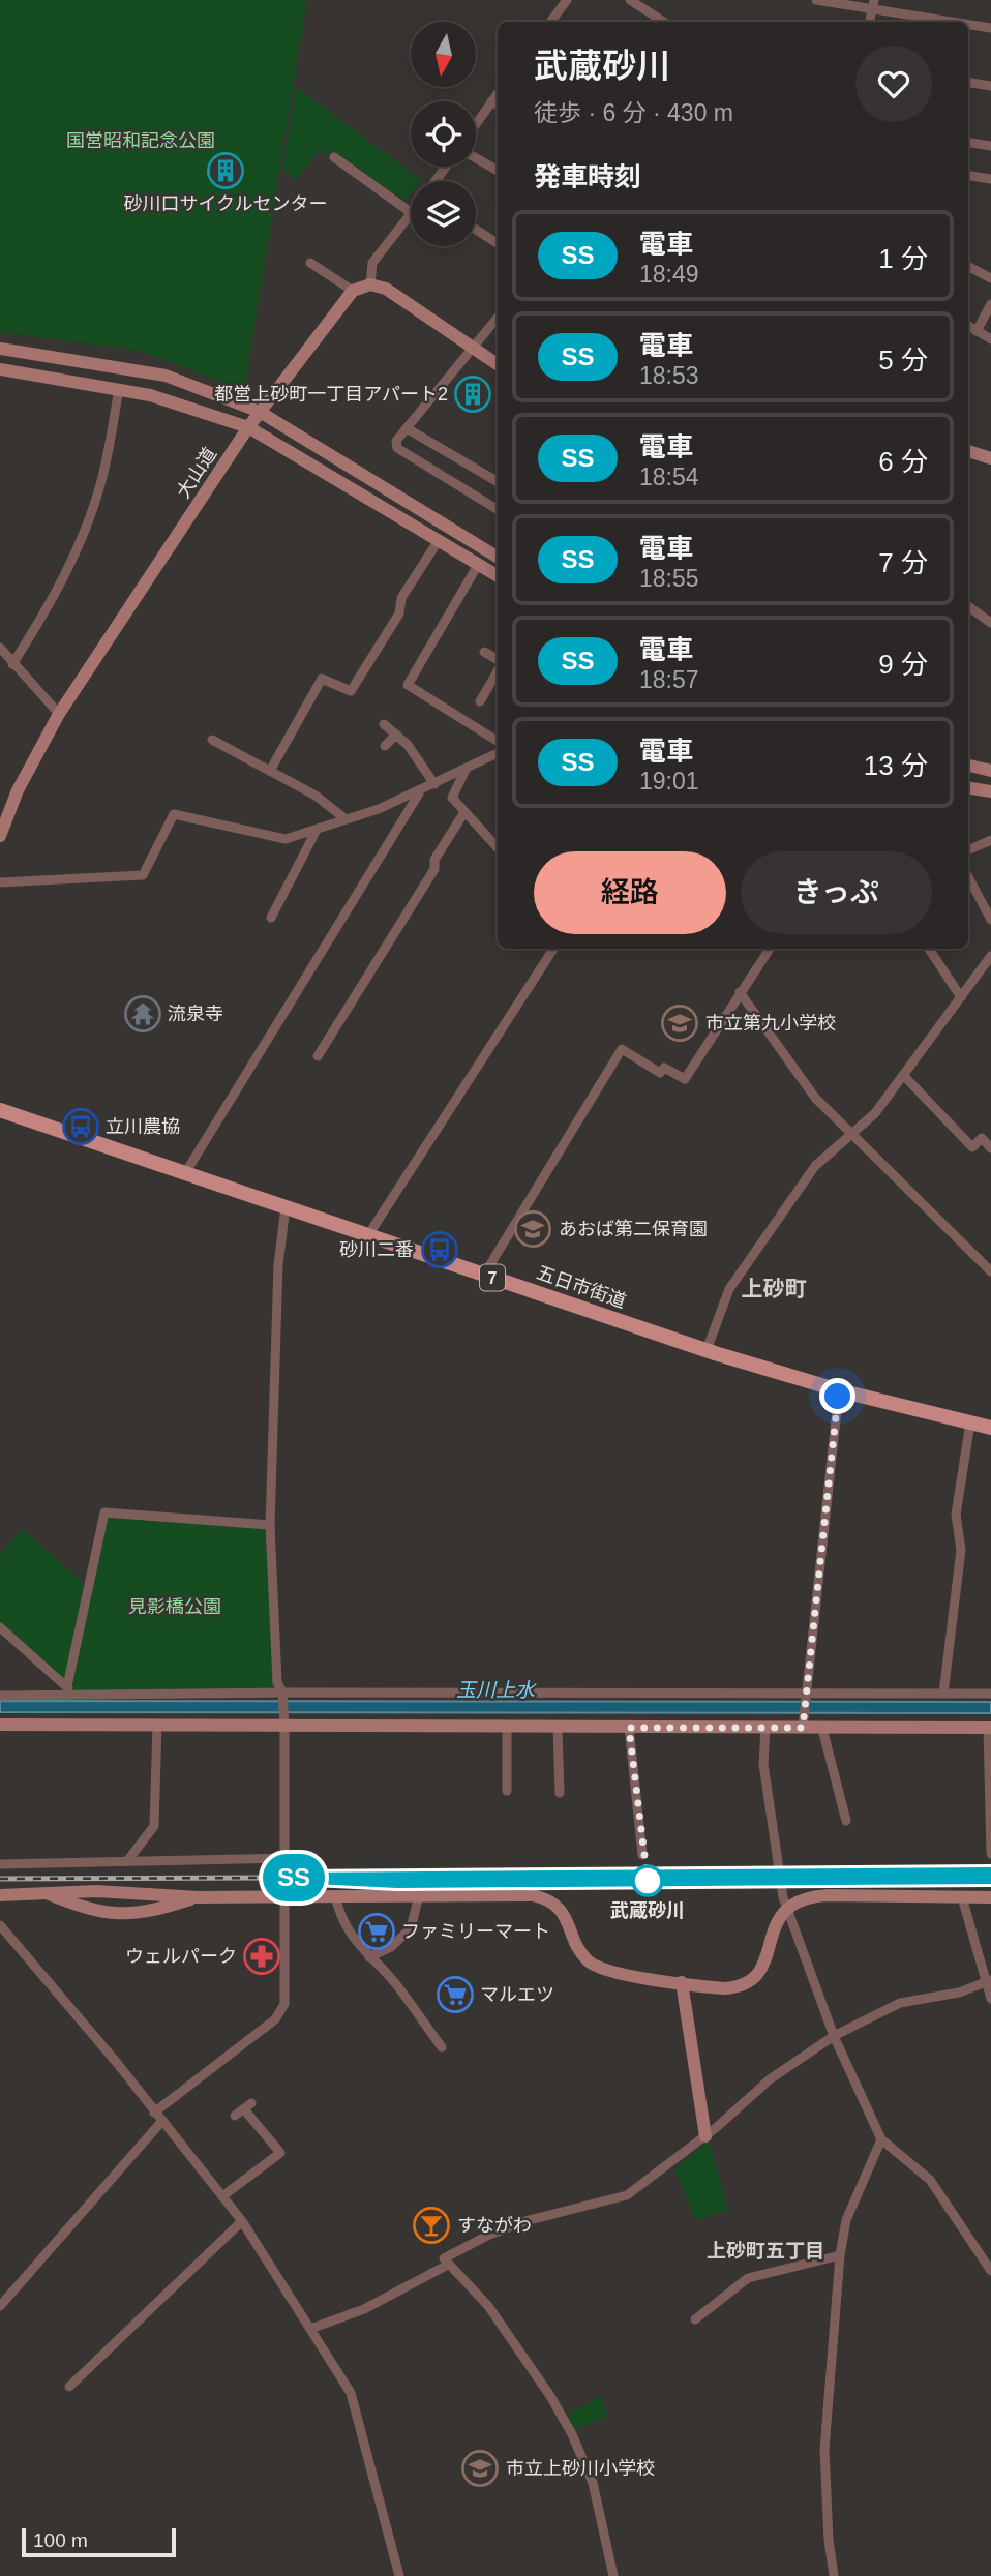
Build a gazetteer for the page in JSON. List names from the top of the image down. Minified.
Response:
{"streets":{"main road":["7","五日市街道"],"street":["大山道"]},"districts":["上砂町","上砂町五丁目"],"water":["玉川上水"],"parks":["国営昭和記念公園","見影橋公園"],"places":{"building":["砂川口サイクルセンター","都営上砂町一丁目アパート2"],"temple":["流泉寺"],"school or university":["市立第九小学校","あおば第二保育園","市立上砂川小学校"],"bus stop":["立川農協","砂川二番"],"other":["武蔵砂川"],"supermarket":["ファミリーマート","マルエツ"],"pharmacy":["ウェルパーク"],"bar":["すながわ"]},"scale_bar":"100 m","north":"bottom","page":{"on_map":"SS","heading":[["武蔵砂川","徒歩 · 6 分 · 430 m"],"発車時刻"],"list":[{"mark":"SS","name":"電車","note":"18:49","value":"1 分"},{"mark":"SS","name":"電車","note":"18:53","value":"5 分"},{"mark":"SS","name":"電車","note":"18:54","value":"6 分"},{"mark":"SS","name":"電車","note":"18:55","value":"7 分"},{"mark":"SS","name":"電車","note":"18:57","value":"9 分"},{"mark":"SS","name":"電車","note":"19:01","value":"13 分"}],"buttons":["経路","きっぷ"],"scale":"100 m"}}
